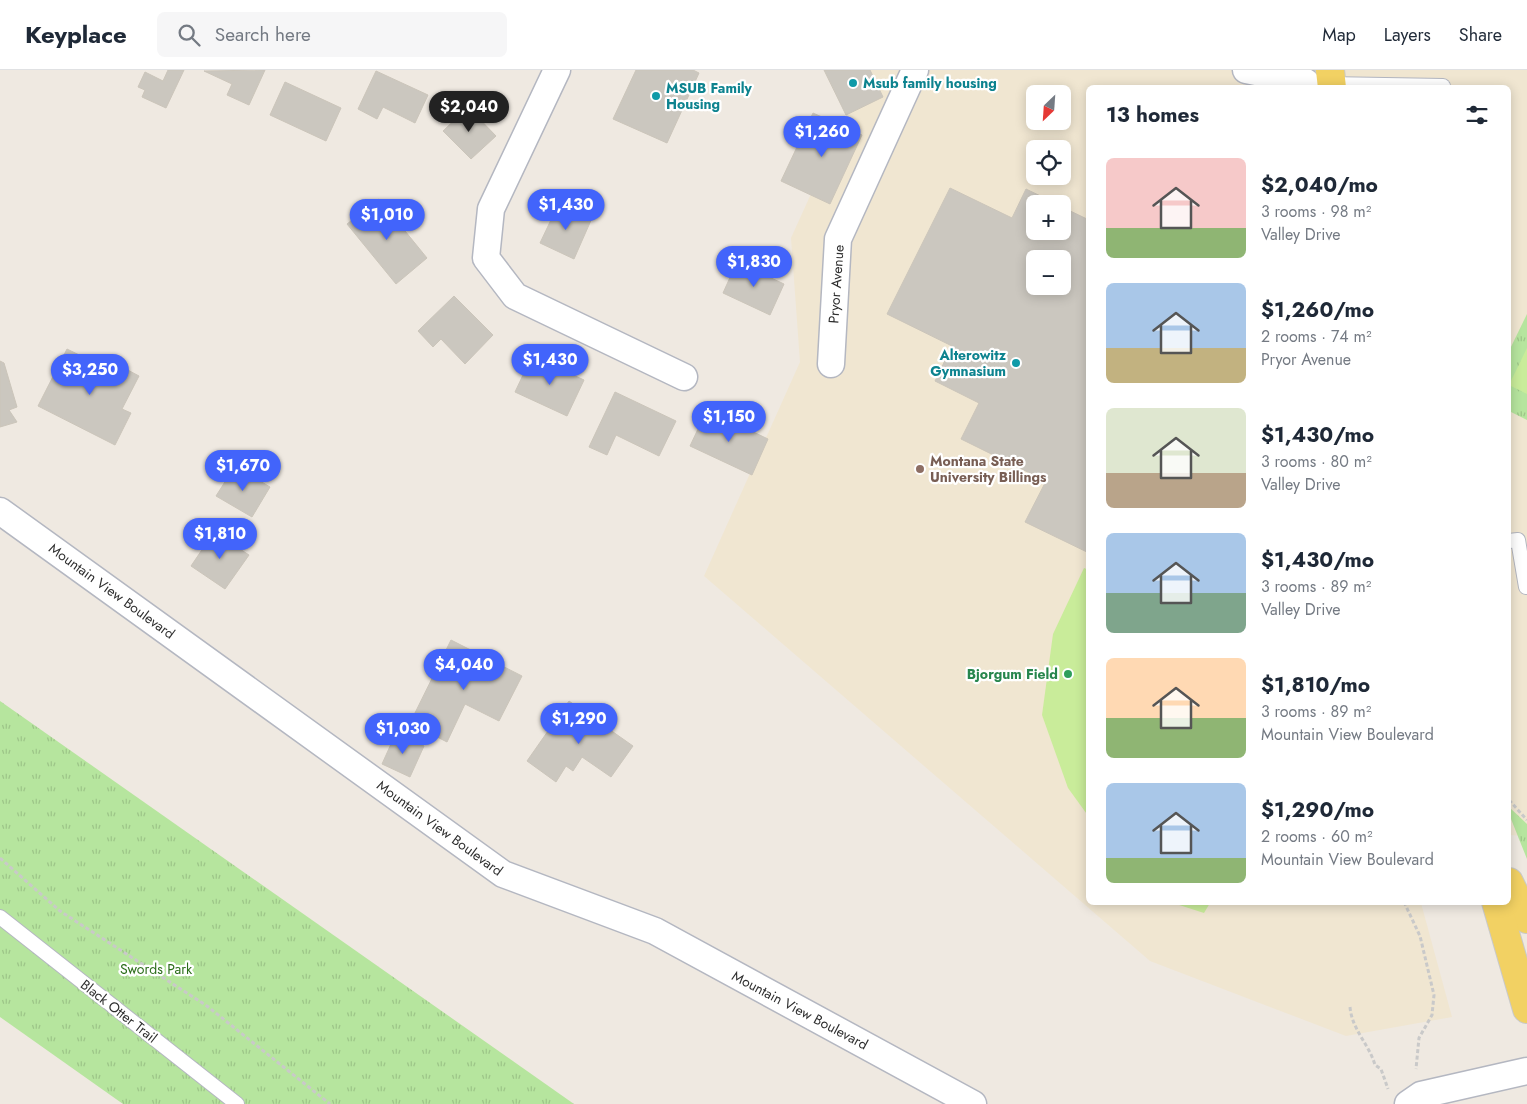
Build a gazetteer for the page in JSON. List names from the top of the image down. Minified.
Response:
{"streets":{"street":["Pryor Avenue","Mountain View Boulevard"],"lane":["Black Otter Trail"]},"parks":["Swords Park"],"places":["Msub family housing","MSUB Family Housing","Alterowitz Gymnasium","Montana State University Billings","Bjorgum Field"],"north":"bottom left","page":{"header":"Keyplace","search":"Search here","nav":["Map","Layers","Share"],"map_buttons":["+","−"],"heading":"13 homes","price":["$2,040","$1,260","$1,430","$1,010","$1,830","$1,430","$3,250","$1,150","$1,670","$1,810","$4,040","$1,290","$1,030"],"list":[{"name":"$2,040/mo","note":"3 rooms · 98 m² · Valley Drive"},{"name":"$1,260/mo","note":"2 rooms · 74 m² · Pryor Avenue"},{"name":"$1,430/mo","note":"3 rooms · 80 m² · Valley Drive"},{"name":"$1,430/mo","note":"3 rooms · 89 m² · Valley Drive"},{"name":"$1,810/mo","note":"3 rooms · 89 m² · Mountain View Boulevard"},{"name":"$1,290/mo","note":"2 rooms · 60 m² · Mountain View Boulevard"}]}}
